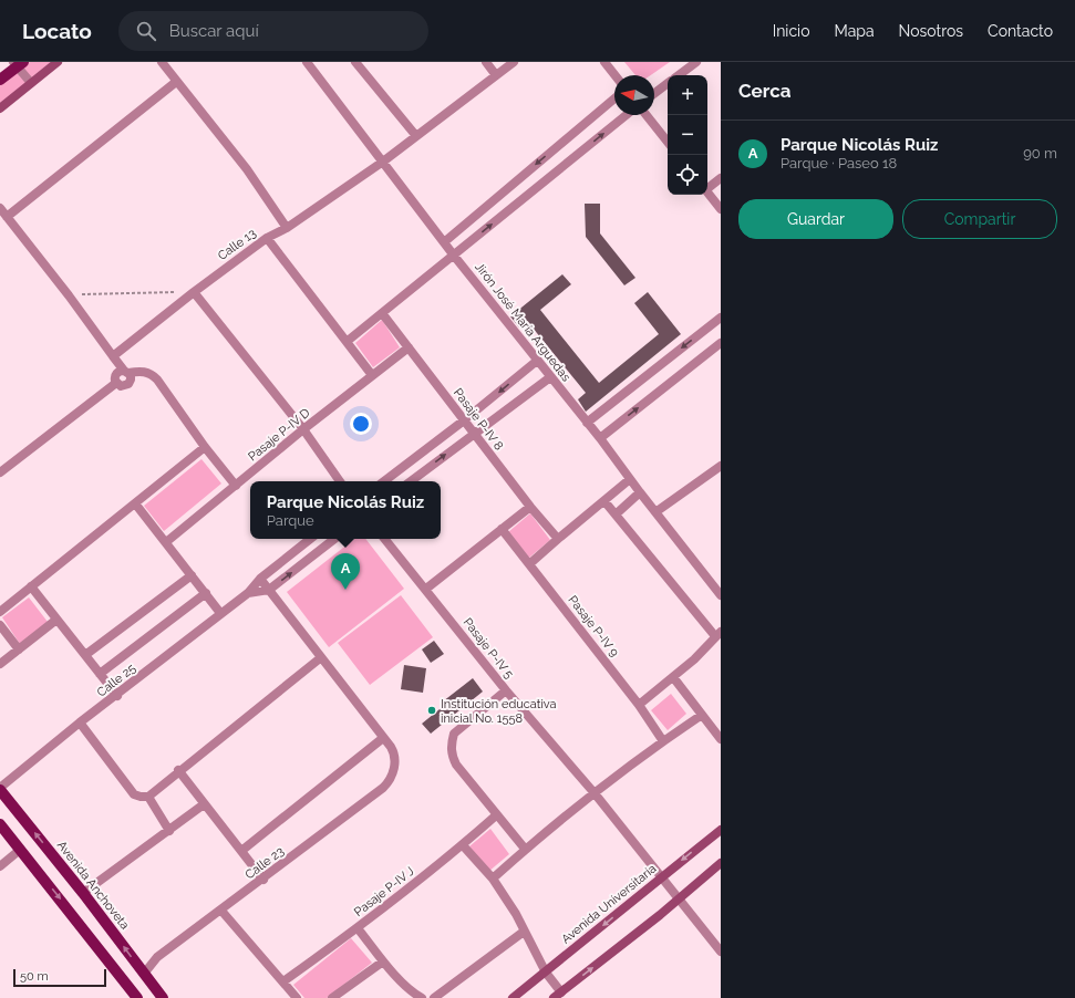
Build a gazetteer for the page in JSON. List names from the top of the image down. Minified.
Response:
{"streets":{"main road":["Avenida Anchoveta","Avenida Universitaria"],"street":["Calle 13","Jirón José María Arguedas","Pasaje P-IV 8","Pasaje P-IV D","Pasaje P-IV 9","Pasaje P-IV 5","Calle 25","Calle 23","Pasaje P-IV J"]},"crossings":[["Calle 13","Jirón José María Arguedas"],["Pasaje P-IV 8","Pasaje P-IV D"],["Pasaje P-IV 5","Avenida Universitaria"],["Calle 25","Avenida Anchoveta"],["Calle 23","Avenida Anchoveta"]],"places":["Institución educativa inicial No. 1558"],"scale_bar":"50 m","north":"left","page":{"header":"Locato","search":"Buscar aquí","nav":["Inicio","Mapa","Nosotros","Contacto"],"heading":"Cerca","map_buttons":["+","−"],"list":[{"mark":"A","name":"Parque Nicolás Ruiz","note":"Parque · Paseo 18","value":"90 m"}],"buttons":["Guardar","Compartir"],"popup":["Parque Nicolás Ruiz","Parque"],"pins":"A","scale":"50 m"}}
